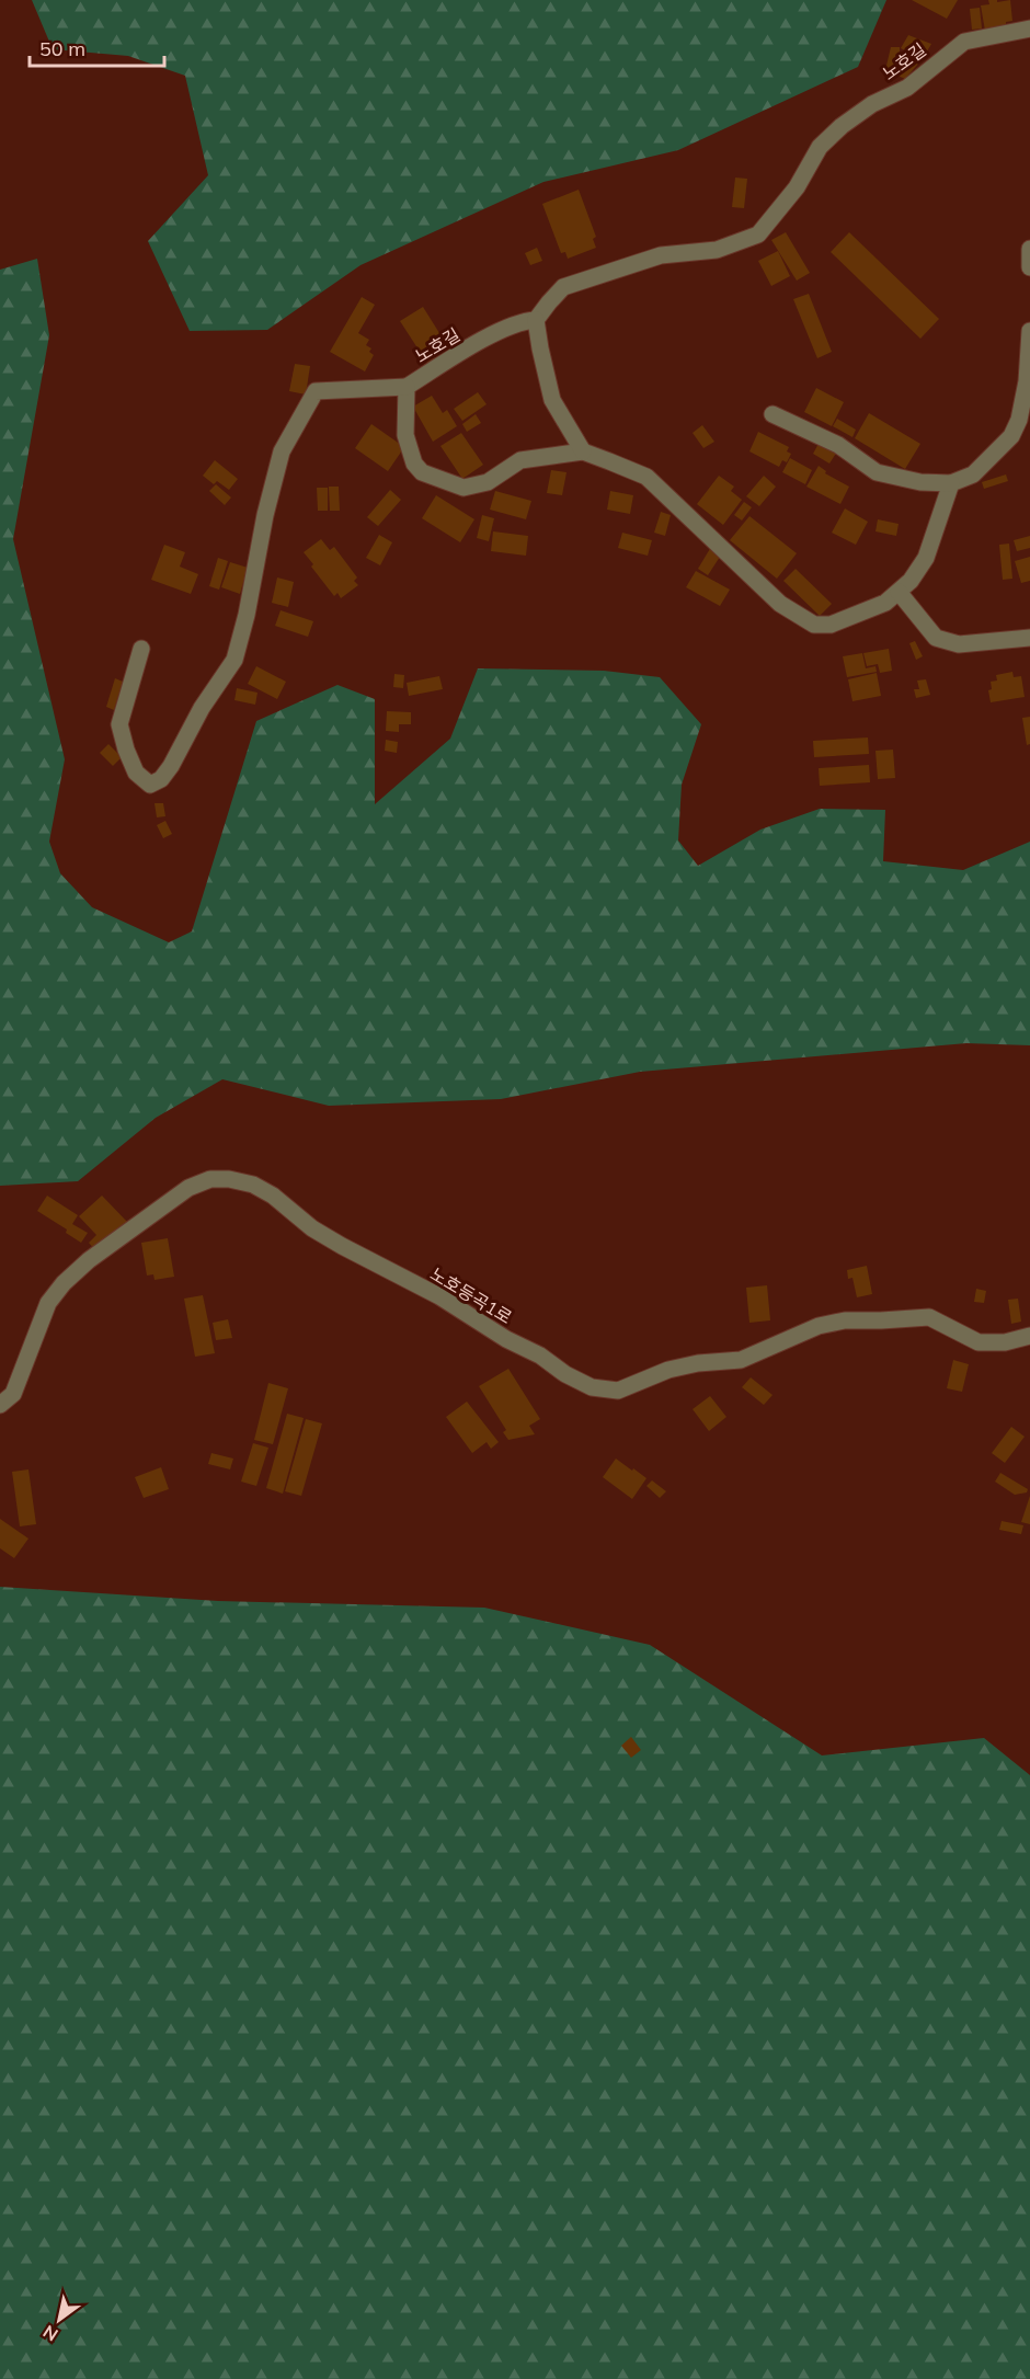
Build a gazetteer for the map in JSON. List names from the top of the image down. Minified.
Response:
{"streets":{"street":["노호길","노호등곡1로"]},"scale_bar":"50 m","north":"bottom left"}
